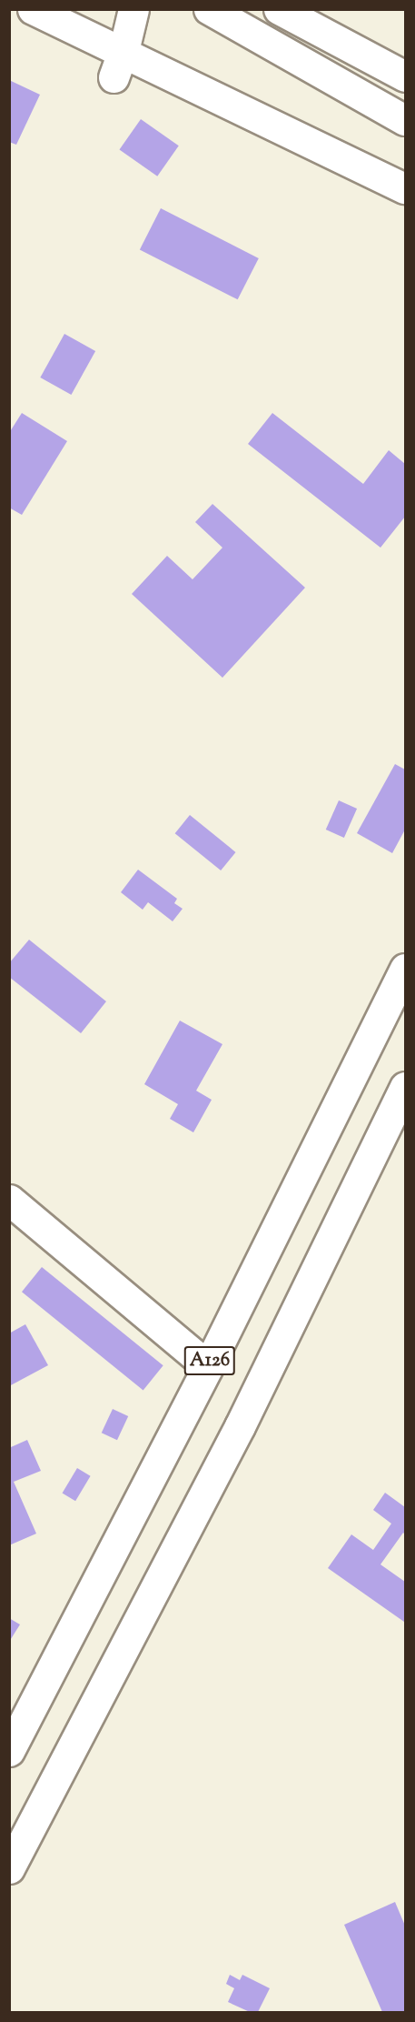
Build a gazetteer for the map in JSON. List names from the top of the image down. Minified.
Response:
{"streets":{"main road":["A126"]}}
